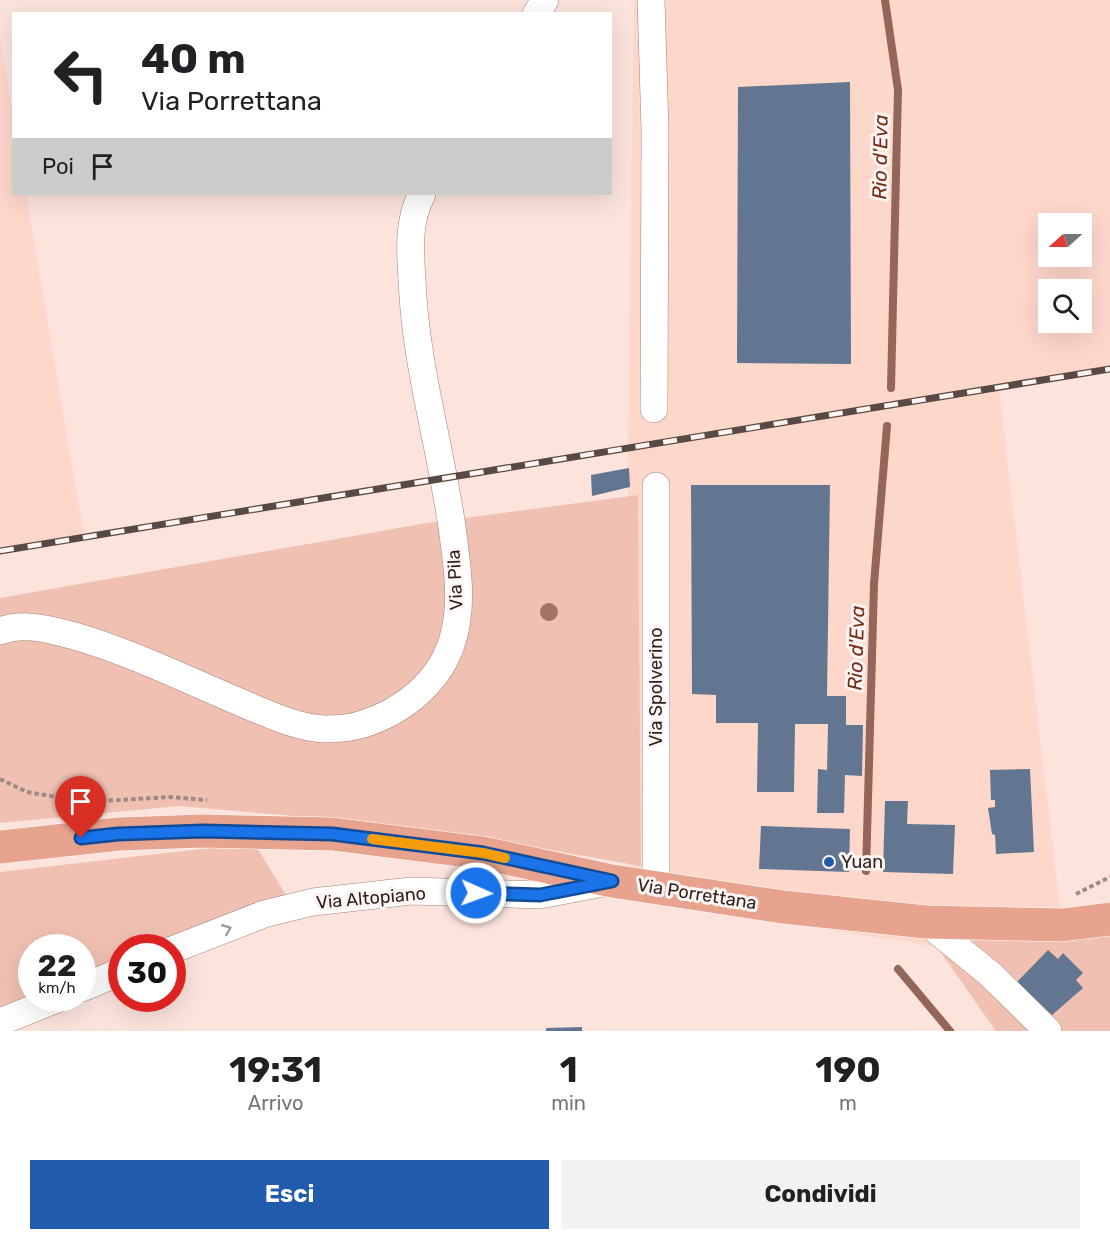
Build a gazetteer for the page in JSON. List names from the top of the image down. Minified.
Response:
{"streets":{"main road":["Via Porrettana"],"street":["Via Pila","Via Spolverino","Via Altopiano"]},"crossings":[["Via Spolverino","Via Porrettana"],["Via Porrettana","Via Altopiano"]],"one_way":["Via Altopiano"],"water":["Rio d'Eva"],"places":["Yuan"],"north":"left","page":{"turn":["40 m","Via Porrettana"],"then":"Poi","speed":"22 km/h","limit":"30","eta":["19:31","Arrivo","1","min","190","m"],"buttons":["Esci","Condividi"]}}
